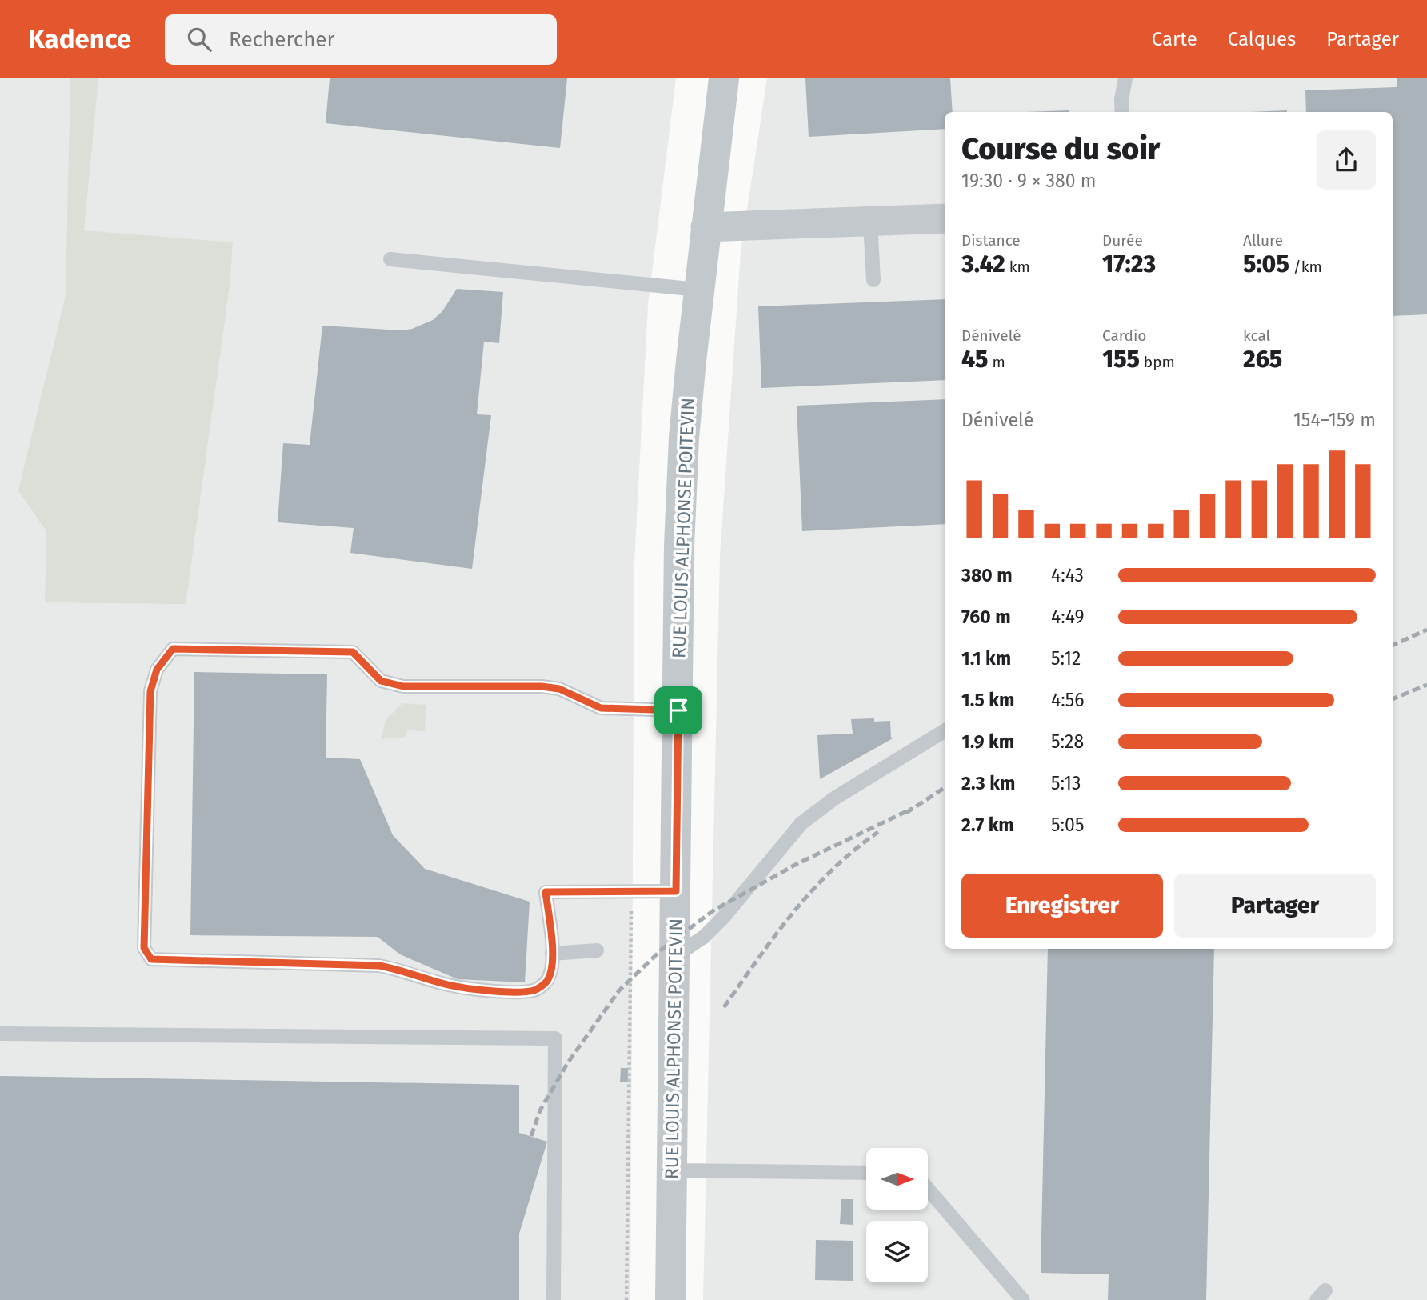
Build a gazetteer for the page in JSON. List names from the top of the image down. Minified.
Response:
{"streets":{"street":["RUE LOUIS ALPHONSE POITEVIN"]},"north":"right","page":{"header":"Kadence","search":"Rechercher","nav":["Carte","Calques","Partager"],"heading":["Course du soir","19:30 · 9 × 380 m"],"stats":[["Distance","3.42 km"],["Durée","17:23"],["Allure","5:05 /km"],["Dénivelé","45 m"],["Cardio","155 bpm"],["kcal","265"]],"chart":["Dénivelé","154–159 m"],"list":[{"name":"380 m","note":"4:43"},{"name":"760 m","note":"4:49"},{"name":"1.1 km","note":"5:12"},{"name":"1.5 km","note":"4:56"},{"name":"1.9 km","note":"5:28"},{"name":"2.3 km","note":"5:13"},{"name":"2.7 km","note":"5:05"}],"buttons":["Enregistrer","Partager"]}}
